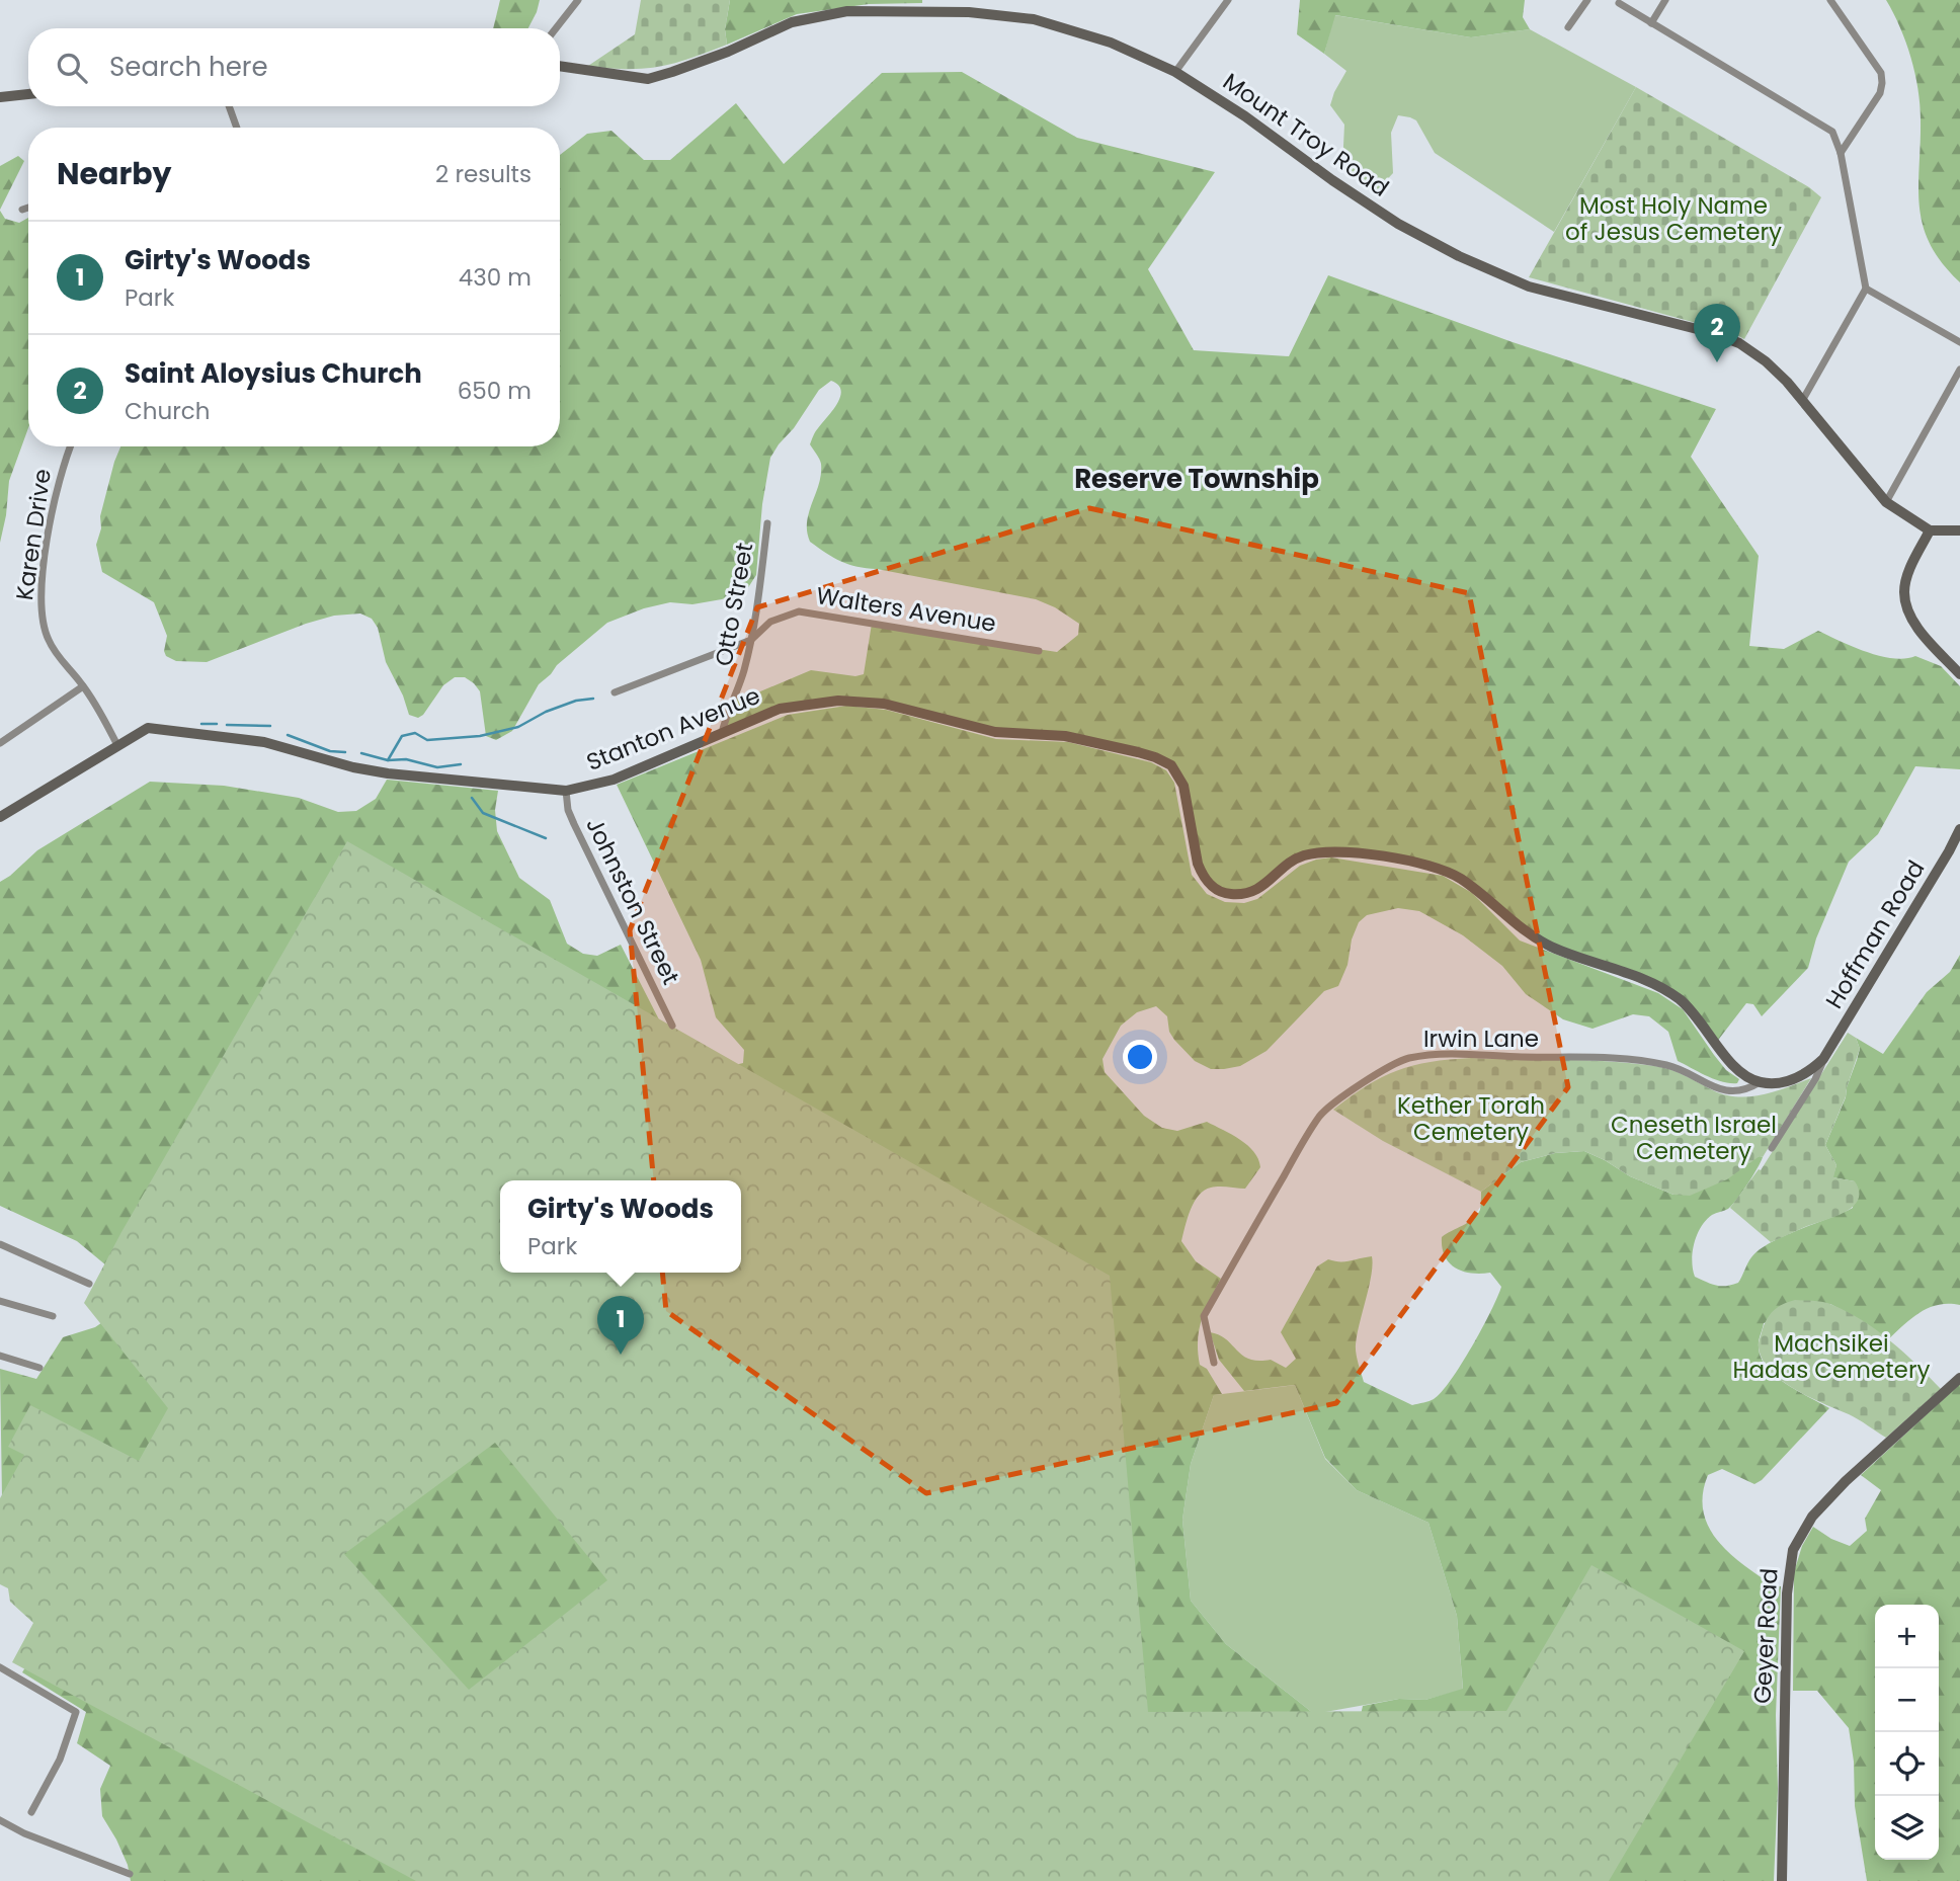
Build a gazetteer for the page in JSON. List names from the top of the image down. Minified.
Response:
{"streets":{"street":["Mount Troy Road","Karen Drive","Otto Street","Walters Avenue","Stanton Avenue","Johnston Street","Hoffman Road","Irwin Lane","Geyer Road"]},"crossings":[["Karen Drive","Stanton Avenue"],["Otto Street","Walters Avenue"],["Otto Street","Stanton Avenue"],["Stanton Avenue","Johnston Street"],["Stanton Avenue","Hoffman Road"],["Stanton Avenue","Irwin Lane"],["Hoffman Road","Irwin Lane"]],"districts":["Reserve Township"],"parks":["Most Holy Name of Jesus Cemetery","Kether Torah Cemetery","Cneseth Israel Cemetery","Machsikei Hadas Cemetery"],"page":{"search":"Search here","heading":["Nearby","2 results"],"list":[{"mark":"1","name":"Girty's Woods","note":"Park","value":"430 m"},{"mark":"2","name":"Saint Aloysius Church","note":"Church","value":"650 m"}],"pins":["2","1"],"popup":["Girty's Woods","Park"],"map_buttons":["+","−"]}}
